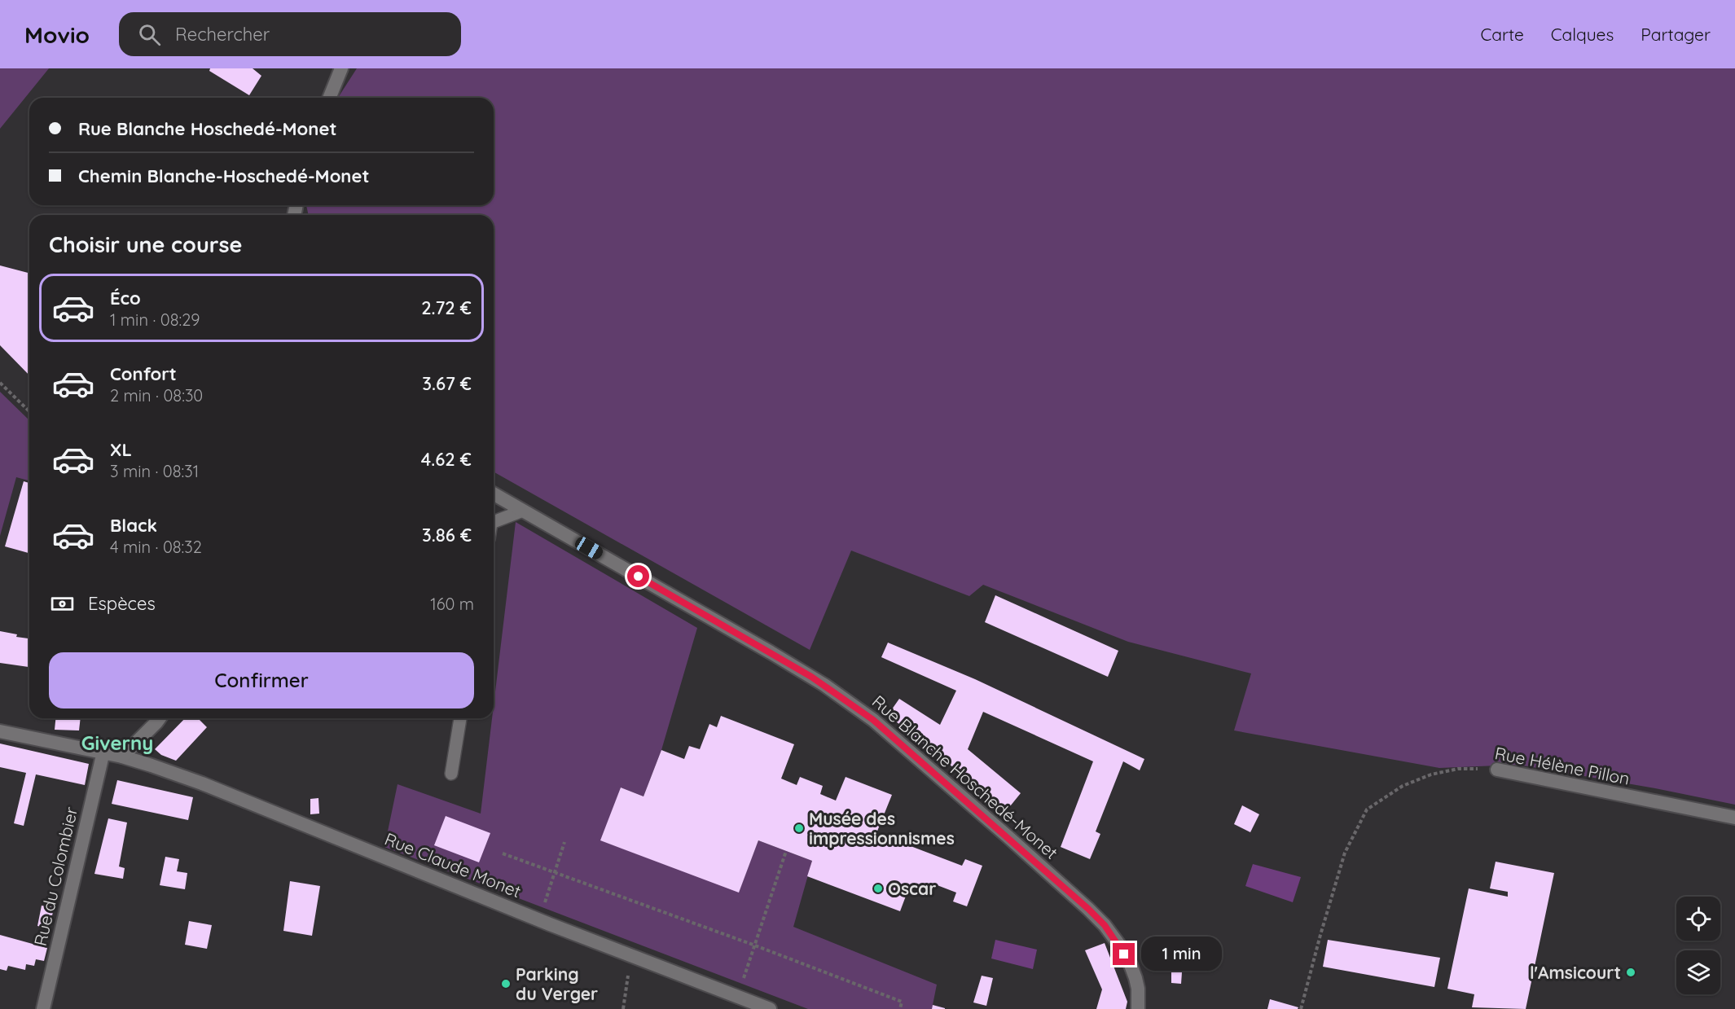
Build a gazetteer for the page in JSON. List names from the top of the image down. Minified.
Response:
{"streets":{"street":["Rue Hélène Pillon","Rue Blanche Hoschedé-Monet","Rue Claude Monet","Rue du Colombier"]},"crossings":[["Rue Claude Monet","Rue du Colombier"]],"districts":["Giverny"],"places":["Musée des impressionnismes","Oscar","l'Amsicourt","Parking du Verger"],"page":{"header":"Movio","search":"Rechercher","nav":["Carte","Calques","Partager"],"banner":["Rue Blanche Hoschedé-Monet","Chemin Blanche-Hoschedé-Monet"],"heading":"Choisir une course","list":[{"name":"Éco","note":"1 min · 08:29","value":"2.72 €"},{"name":"Confort","note":"2 min · 08:30","value":"3.67 €"},{"name":"XL","note":"3 min · 08:31","value":"4.62 €"},{"name":"Black","note":"4 min · 08:32","value":"3.86 €"}],"pay":["Espèces","160 m"],"buttons":"Confirmer","bubble":"1 min"}}
